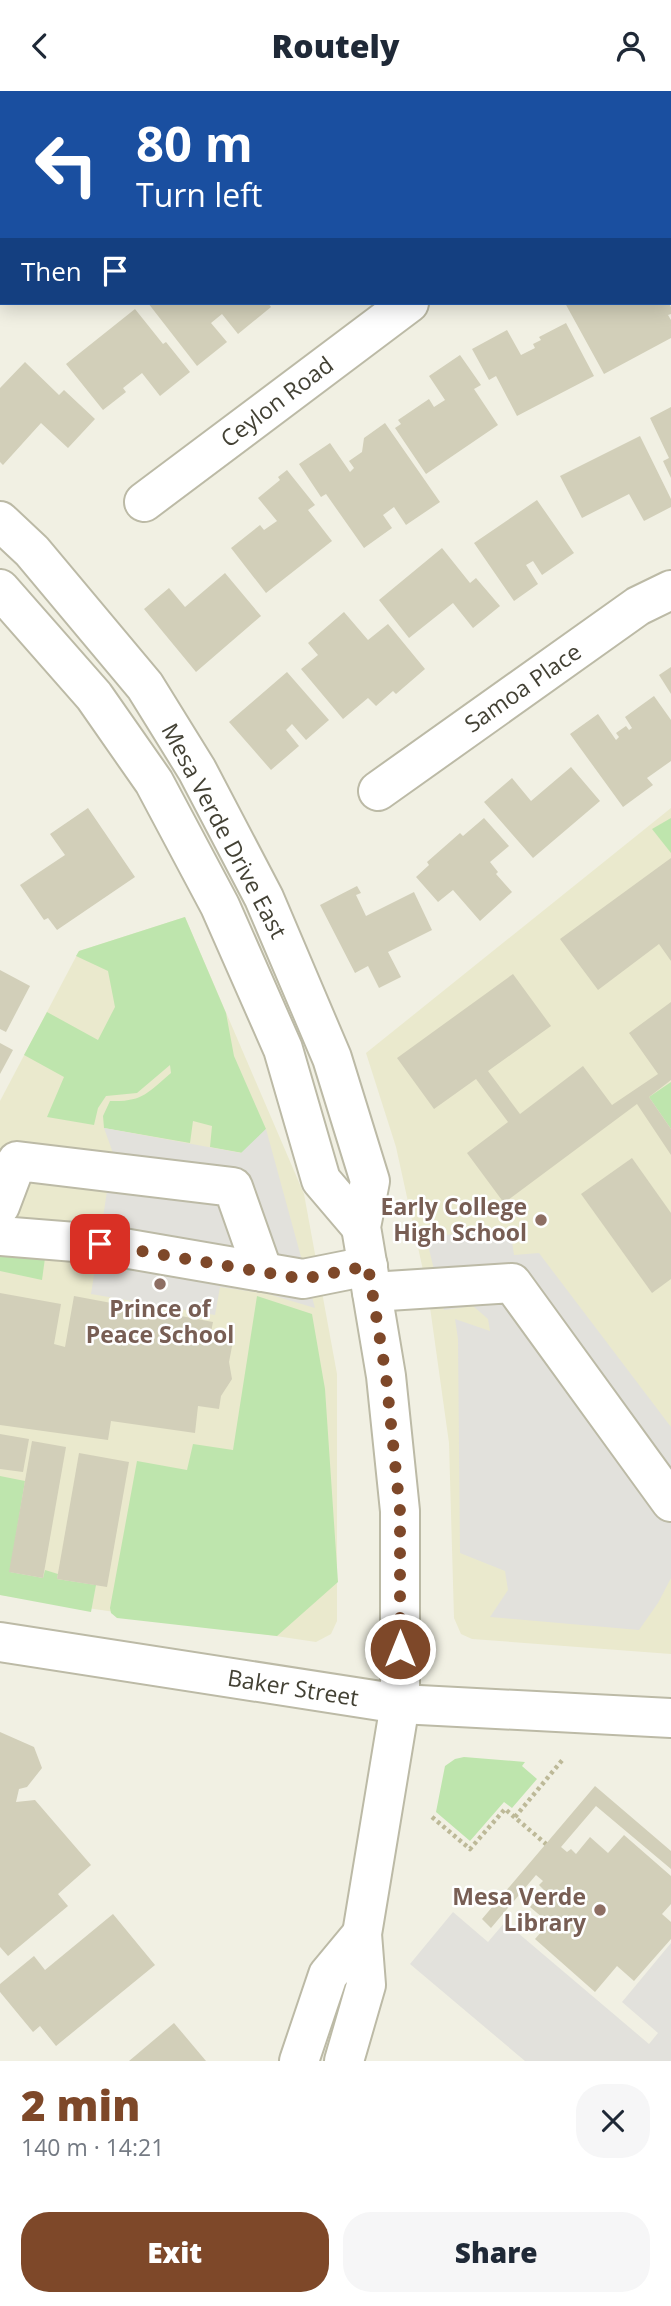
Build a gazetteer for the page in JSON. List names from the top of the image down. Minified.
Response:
{"streets":{"street":["Ceylon Road","Samoa Place","Mesa Verde Drive East","Baker Street"]},"crossings":[["Mesa Verde Drive East","Baker Street"]],"places":["Early College High School","Prince of Peace School","Mesa Verde Library"],"page":{"header":"Routely","turn":["80 m","Turn left"],"then":"Then","heading":["2 min","140 m · 14:21"],"buttons":["Exit","Share"]}}
